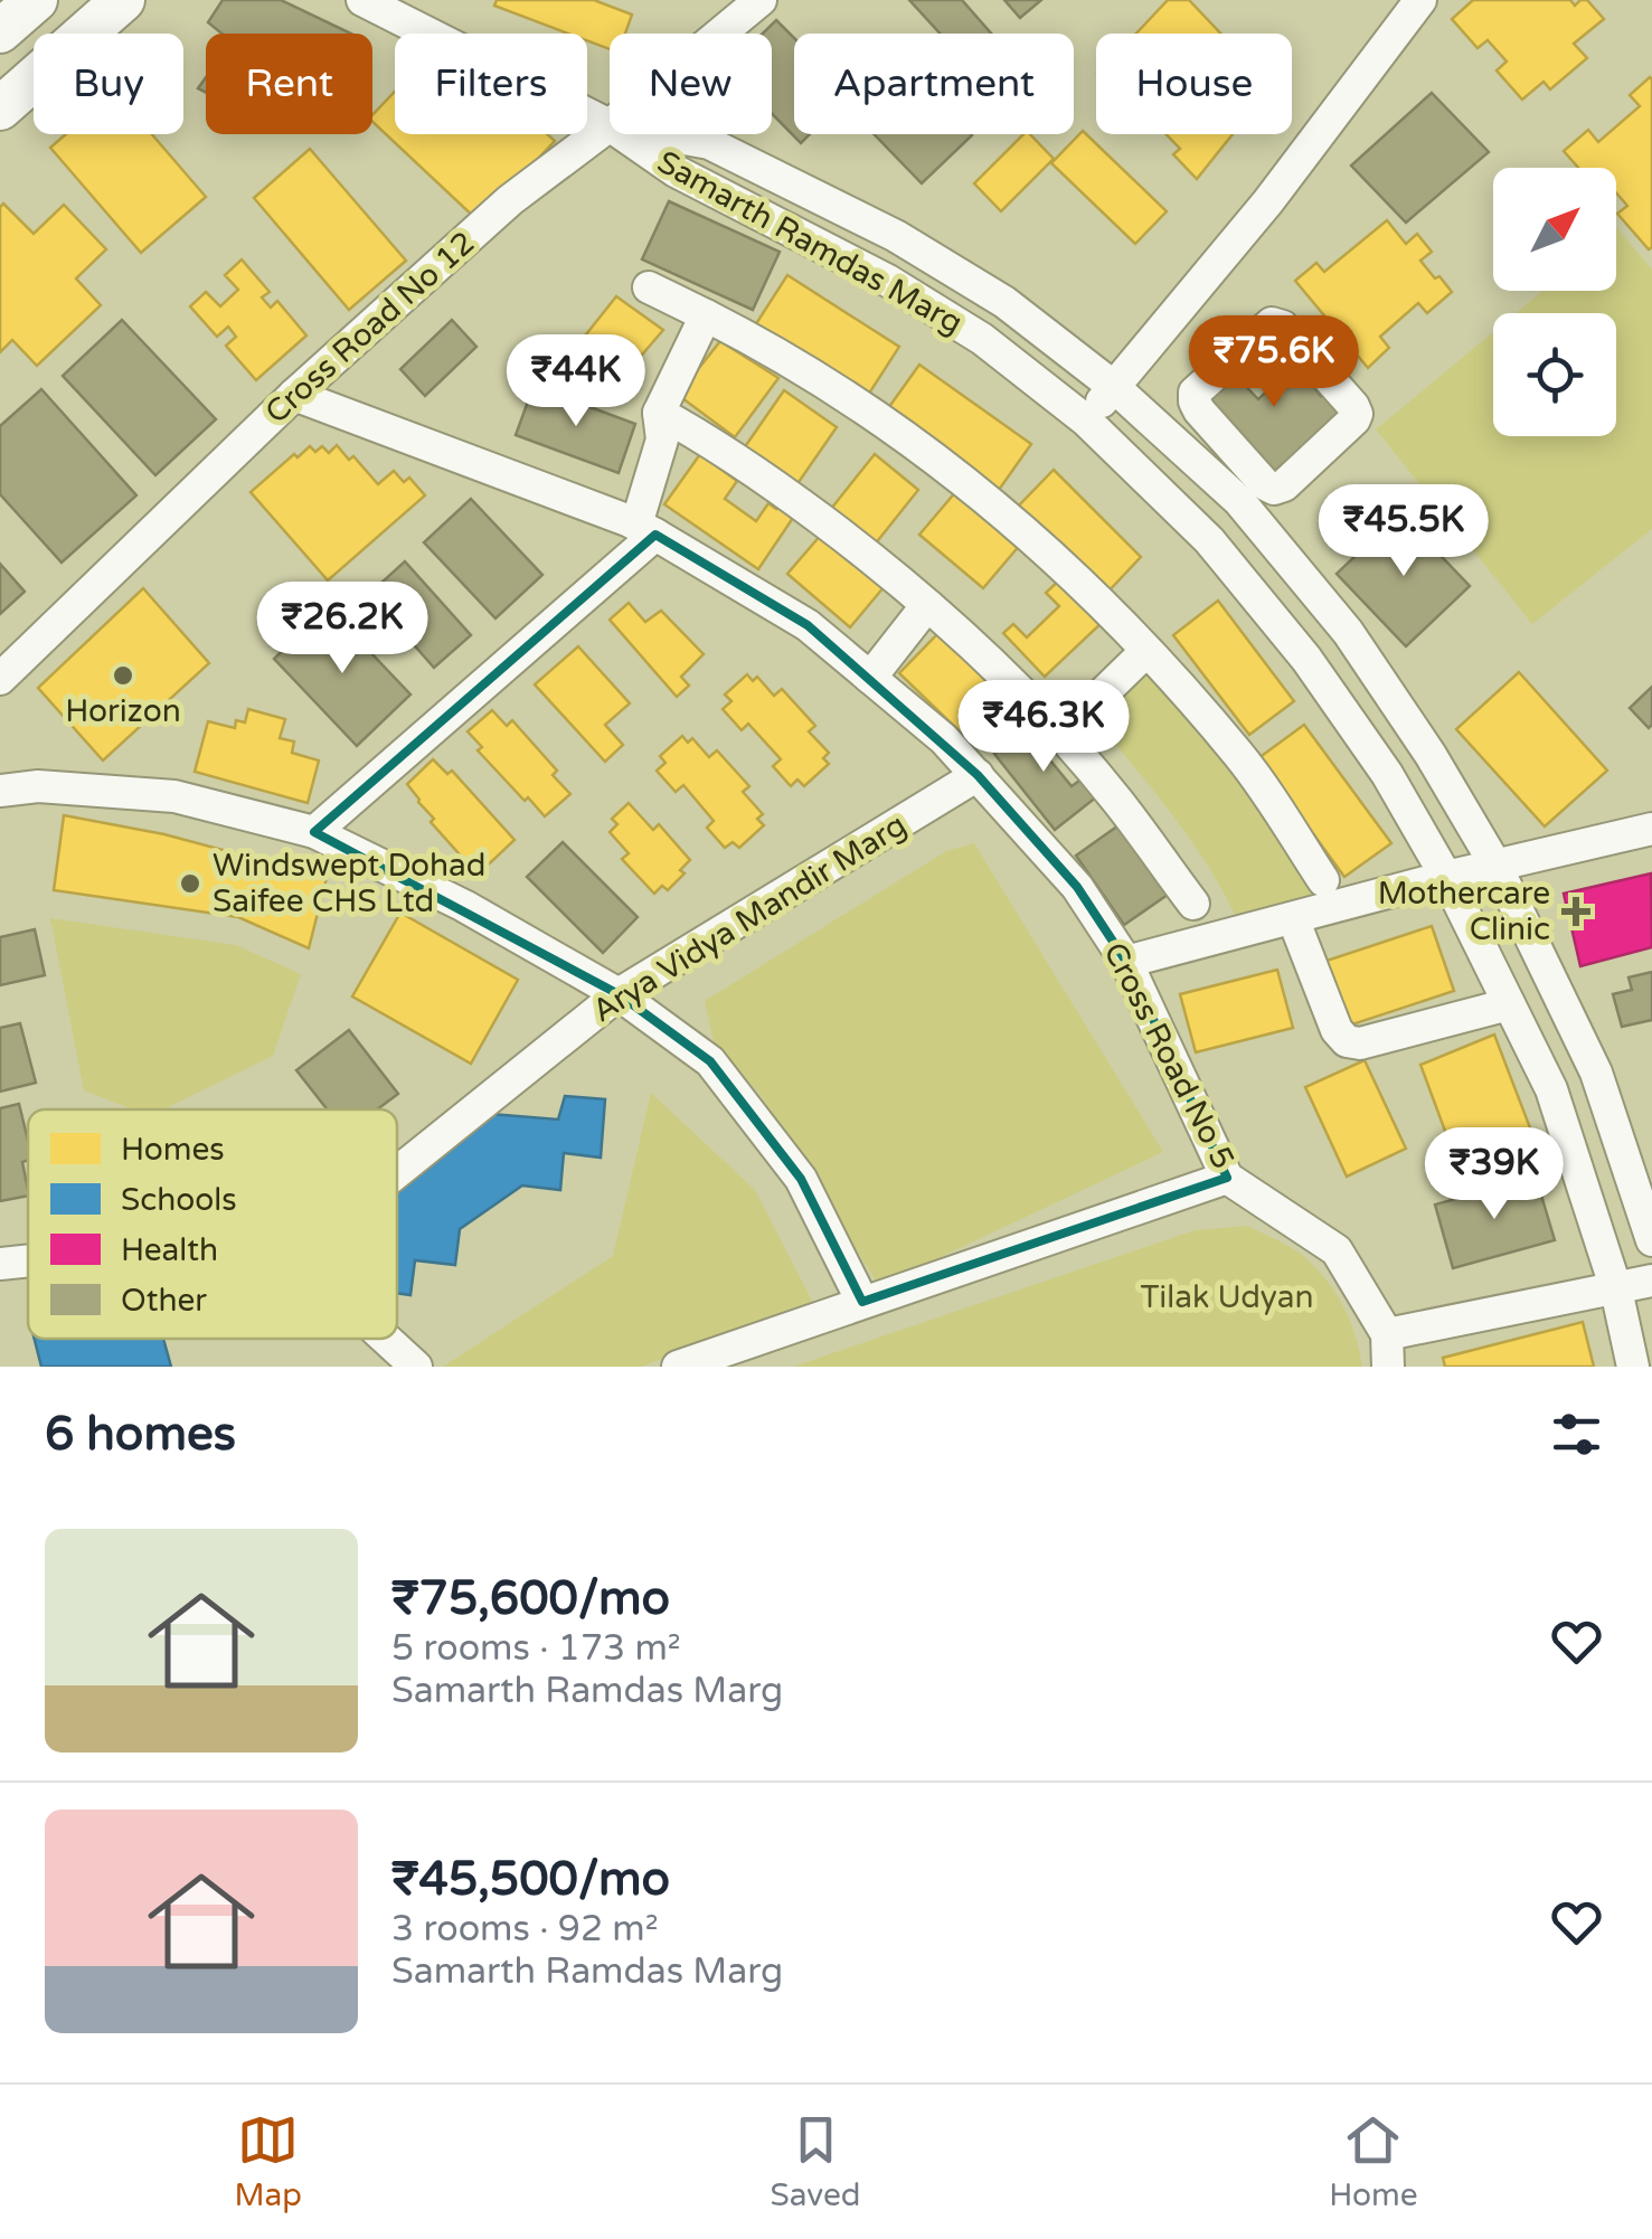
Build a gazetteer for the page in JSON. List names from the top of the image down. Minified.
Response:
{"streets":{"street":["Samarth Ramdas Marg","Cross Road No 12","Arya Vidya Mandir Marg","Cross Road No 5"]},"crossings":[["Samarth Ramdas Marg","Cross Road No 12"],["Cross Road No 12","Cross Road No 5"],["Arya Vidya Mandir Marg","Cross Road No 5"]],"parks":["Tilak Udyan"],"places":{"other":["Horizon","Windswept Dohad Saifee CHS Ltd"],"health":["Mothercare Clinic"]},"legend":["Homes","Schools","Health","Other"],"north":"top right","page":{"chip":["Buy","Rent","Filters","New","Apartment","House"],"price":["₹75.6K","₹44K","₹45.5K","₹26.2K","₹46.3K","₹39K"],"heading":"6 homes","list":[{"name":"₹75,600/mo","note":"5 rooms · 173 m² · Samarth Ramdas Marg"},{"name":"₹45,500/mo","note":"3 rooms · 92 m² · Samarth Ramdas Marg"}],"tabs":["Map","Saved","Home"]}}
